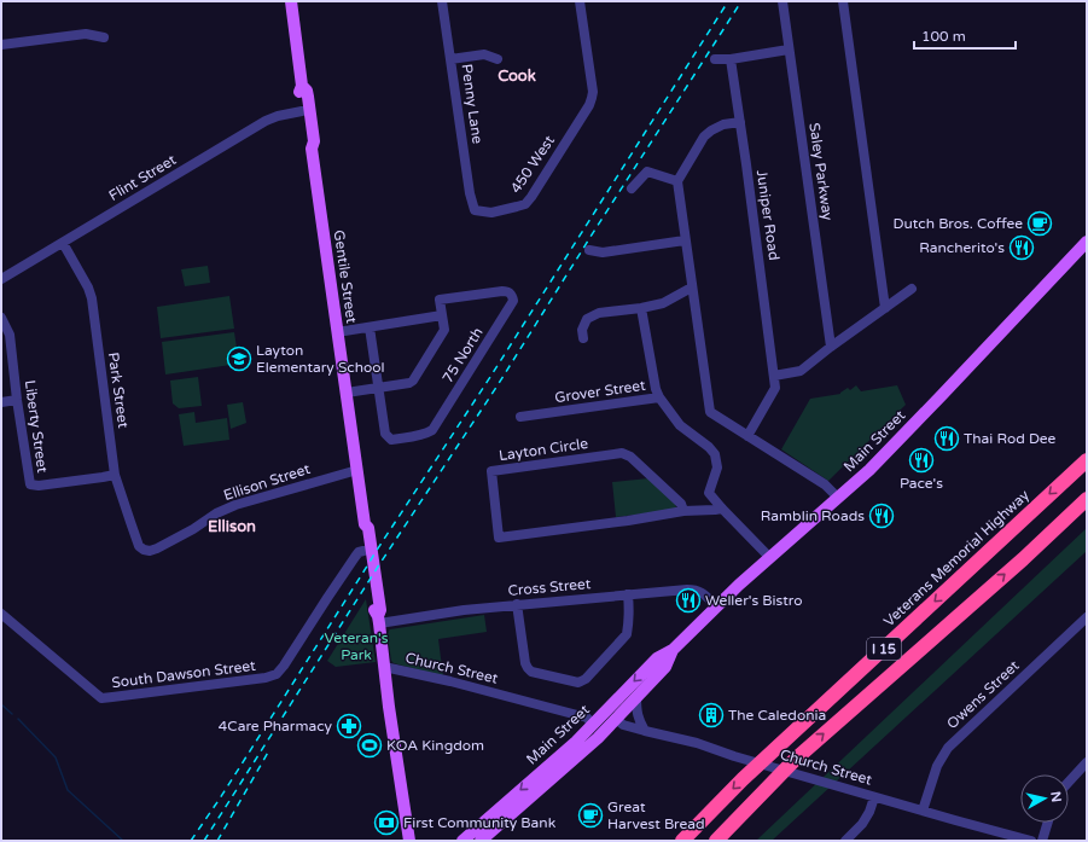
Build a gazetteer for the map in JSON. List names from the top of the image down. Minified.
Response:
{"streets":{"highway":["Veterans Memorial Highway","I 15"],"main road":["Gentile Street","Main Street"],"street":["Penny Lane","450 West","Saley Parkway","Flint Street","Juniper Road","75 North","Park Street","Grover Street","Liberty Street","Layton Circle","Ellison Street","Cross Street","Church Street","South Dawson Street","Owens Street"]},"crossings":[["Penny Lane","450 West"],["Flint Street","Gentile Street"],["Flint Street","Park Street"],["Gentile Street","Ellison Street"],["Gentile Street","Cross Street"],["Gentile Street","Church Street"],["Gentile Street","South Dawson Street"],["Park Street","Liberty Street"],["Park Street","Ellison Street"],["Grover Street","Layton Circle"],["Main Street","Cross Street"],["Main Street","Church Street"],["Church Street","Owens Street"]],"districts":["Cook","Ellison"],"parks":["Veteran's Park"],"places":{"cafe":["Dutch Bros. Coffee","Great Harvest Bread"],"restaurant":["Rancherito's","Thai Rod Dee","Pace's","Ramblin Roads","Weller's Bistro"],"school or university":["Layton Elementary School"],"building":["The Caledonia"],"pharmacy":["4Care Pharmacy"],"sports":["KOA Kingdom"],"bank":["First Community Bank"]},"scale_bar":"100 m","north":"right"}
